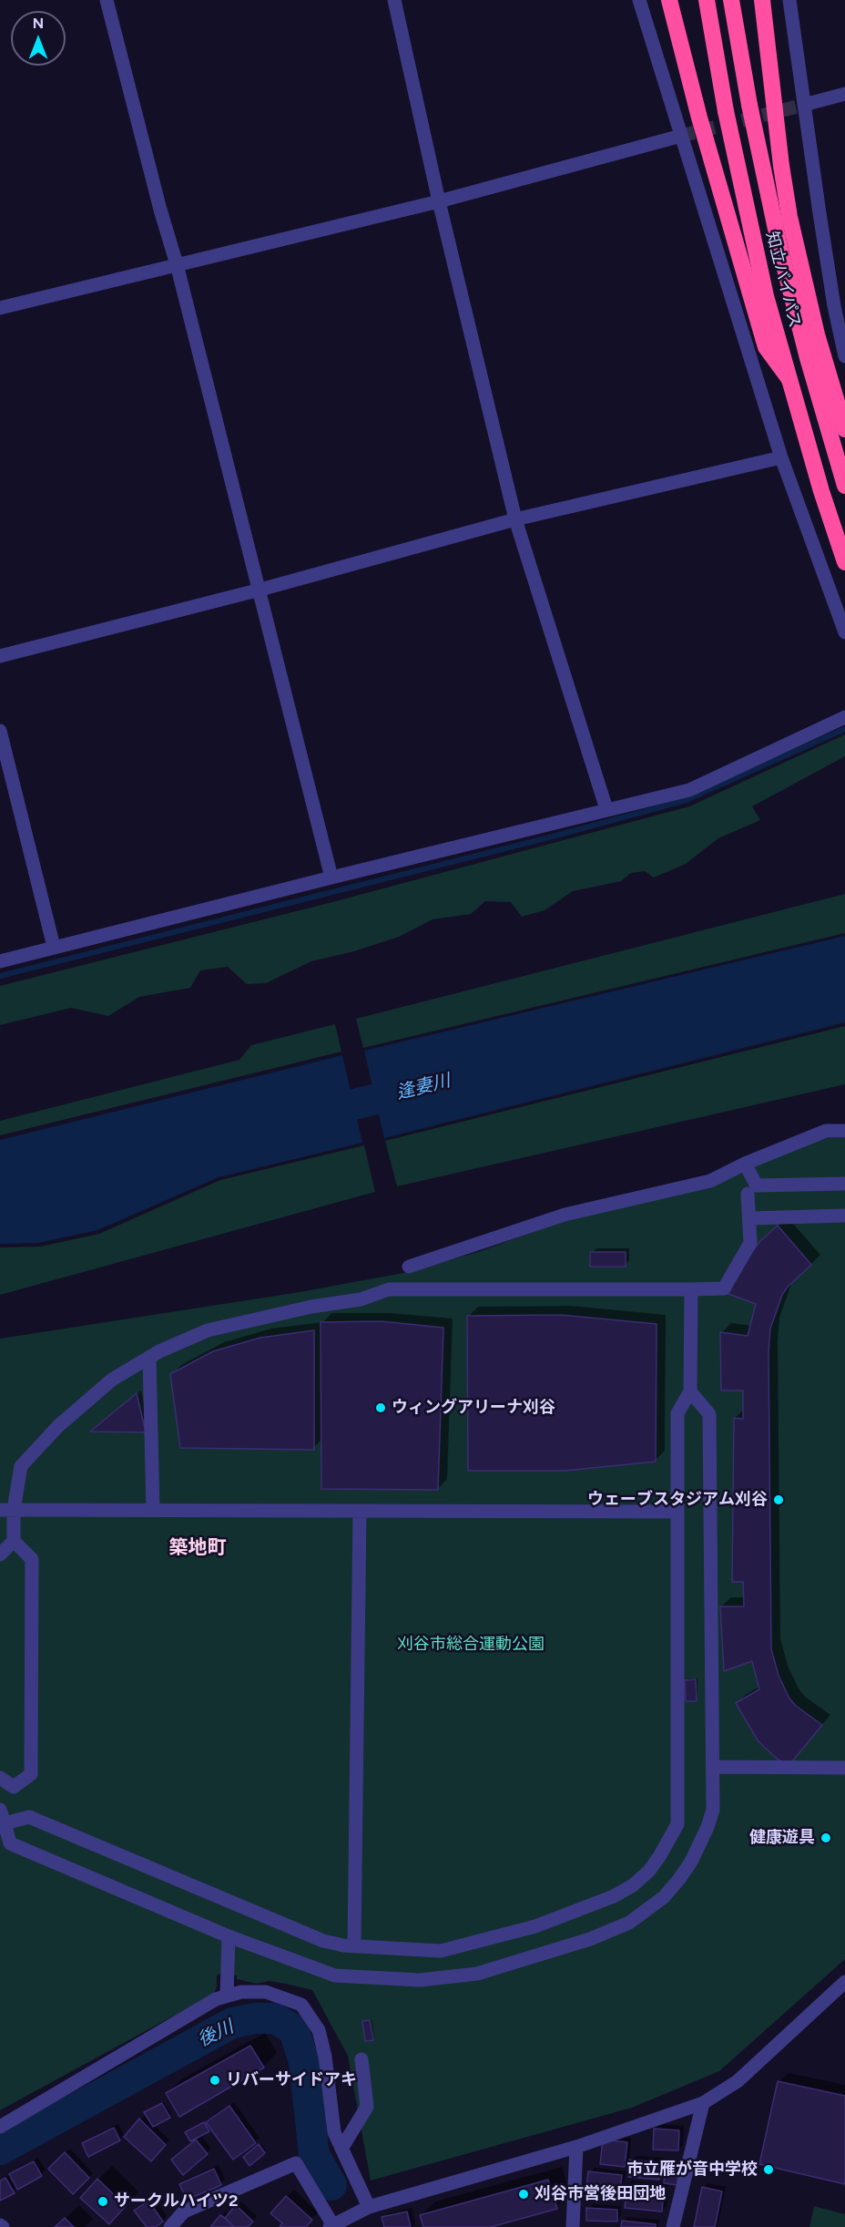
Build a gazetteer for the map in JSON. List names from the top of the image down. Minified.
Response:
{"streets":{"highway":["知立バイパス"]},"districts":["築地町"],"water":["逢妻川","後川"],"parks":["刈谷市総合運動公園"],"places":["ウィングアリーナ刈谷","ウェーブスタジアム刈谷","健康遊具","リバーサイドアキ","市立雁が音中学校","刈谷市営後田団地","サークルハイツ2"],"north":"top"}
